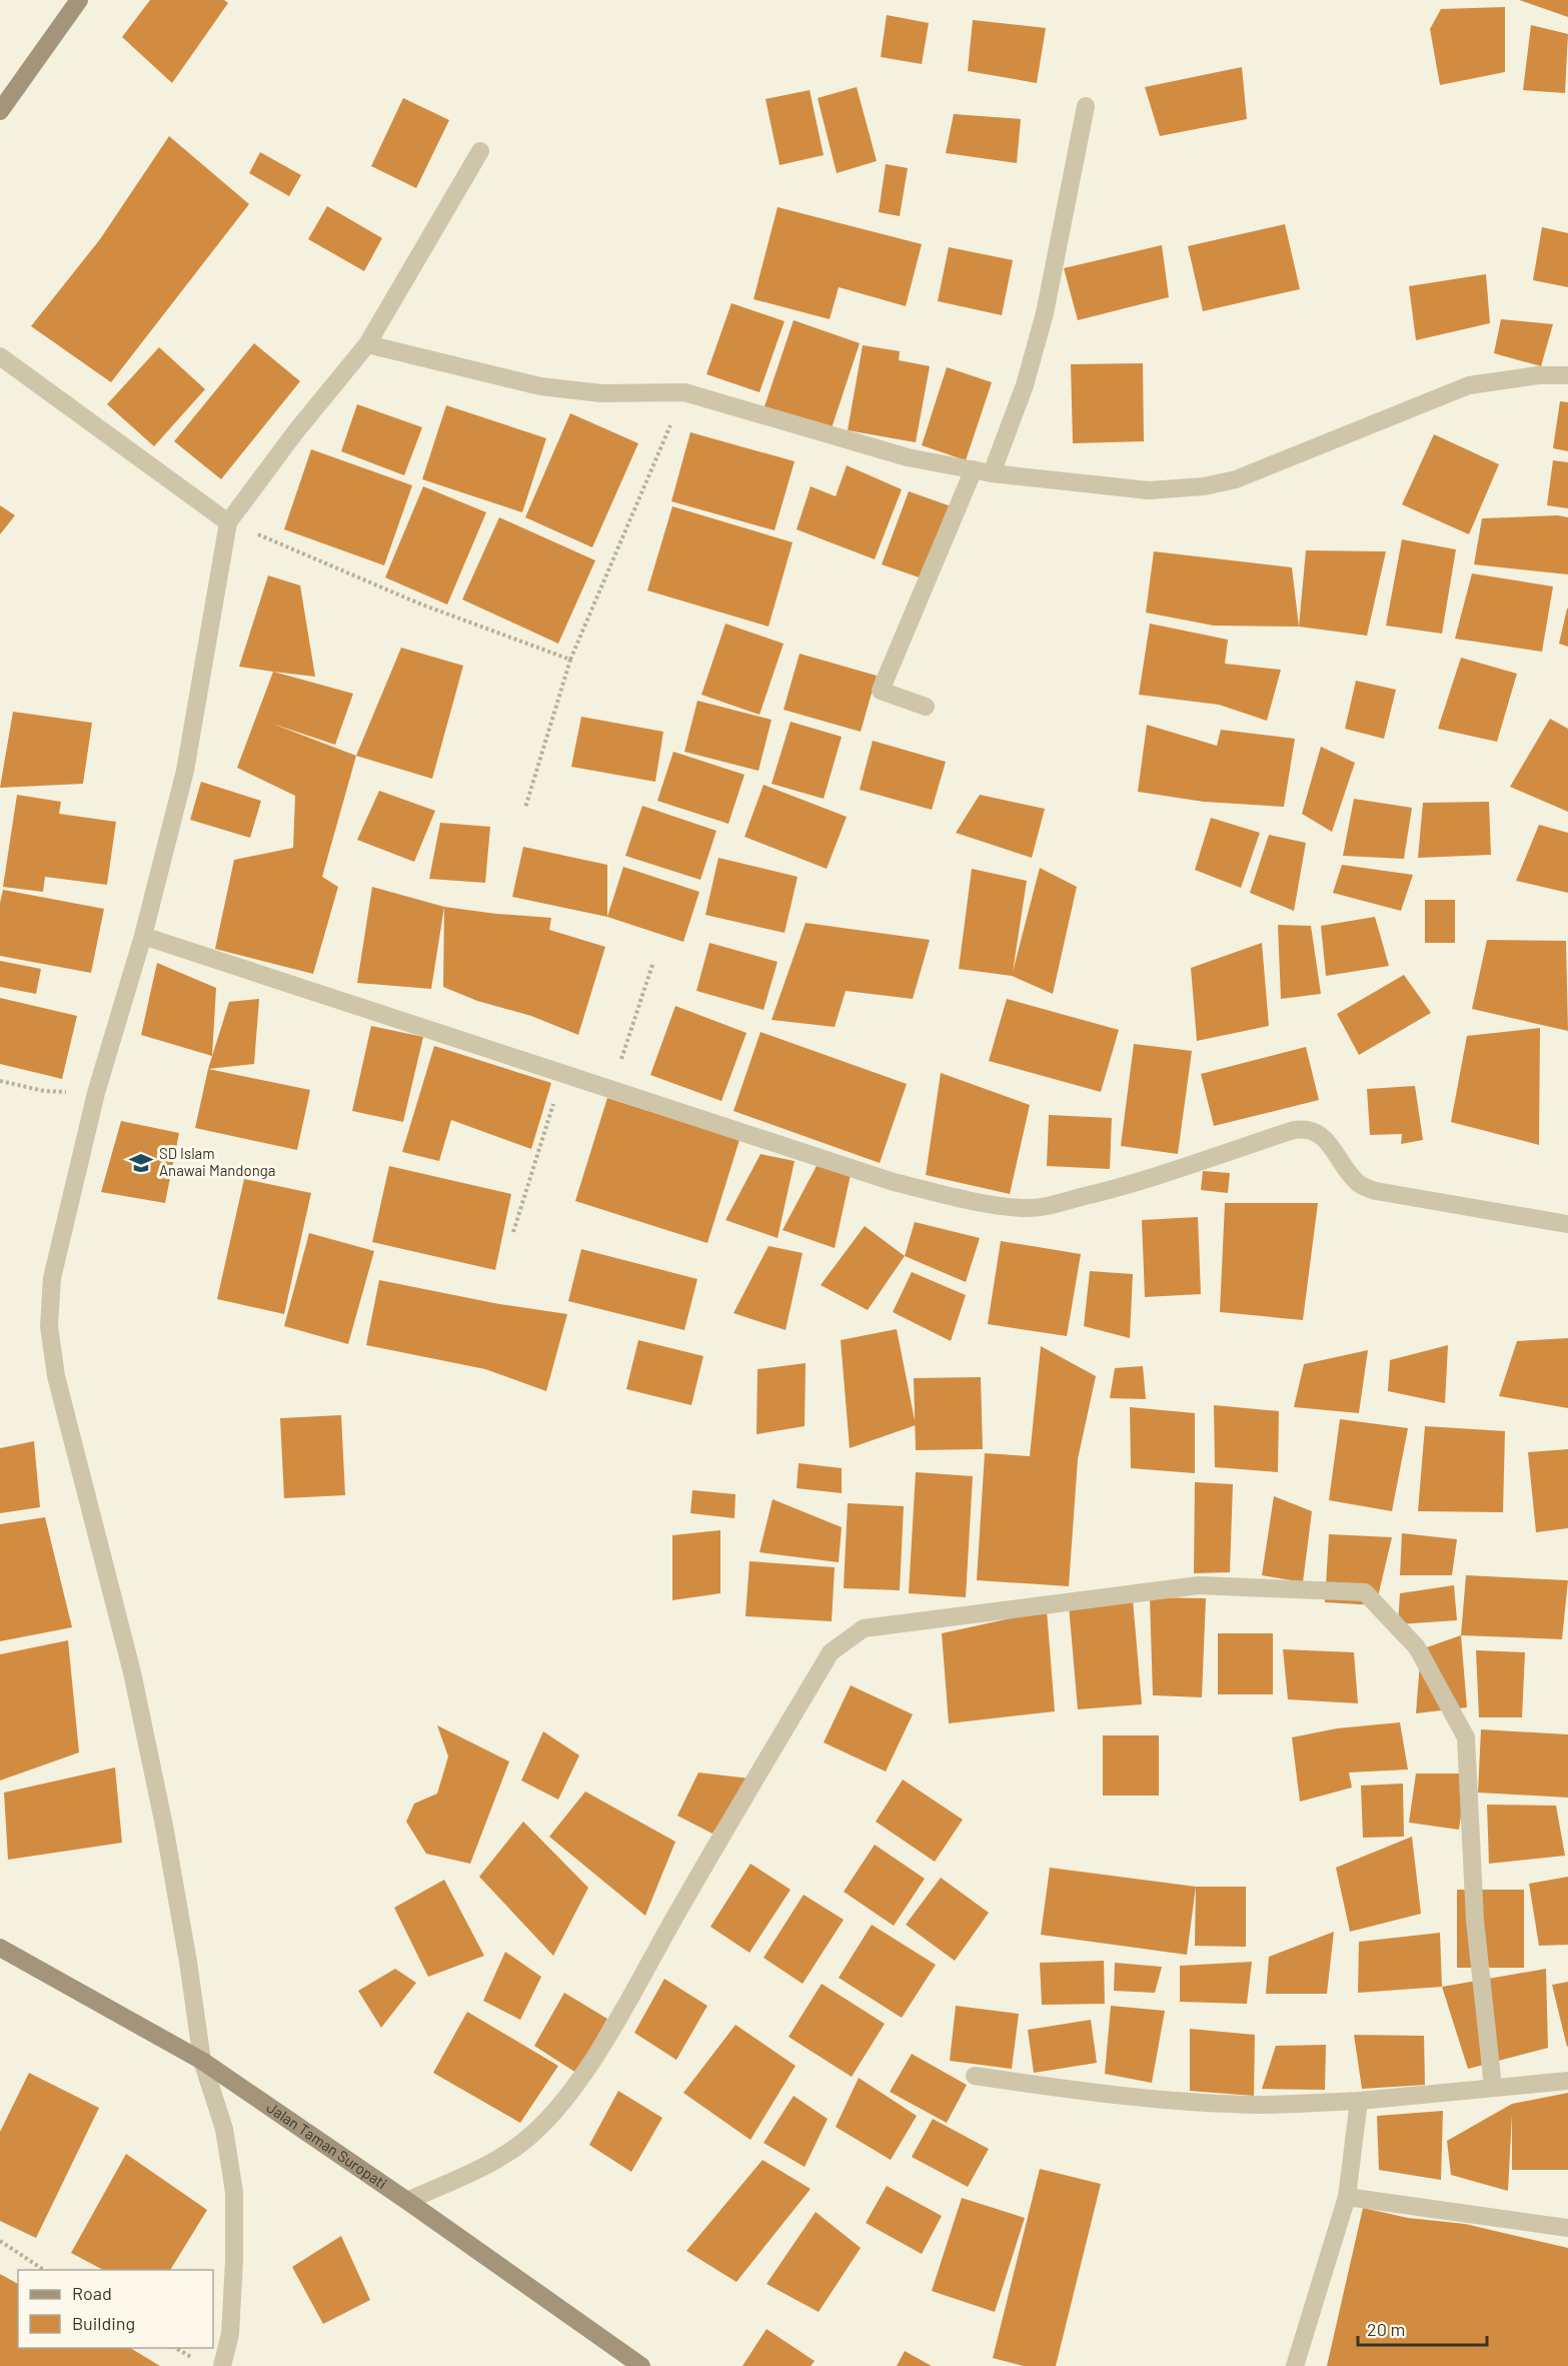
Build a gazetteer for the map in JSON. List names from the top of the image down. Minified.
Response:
{"streets":{"street":["Jalan Taman Suropati"]},"places":{"school or university":["SD Islam Anawai Mandonga"]},"legend":["Road","Building"],"scale_bar":"20 m"}
